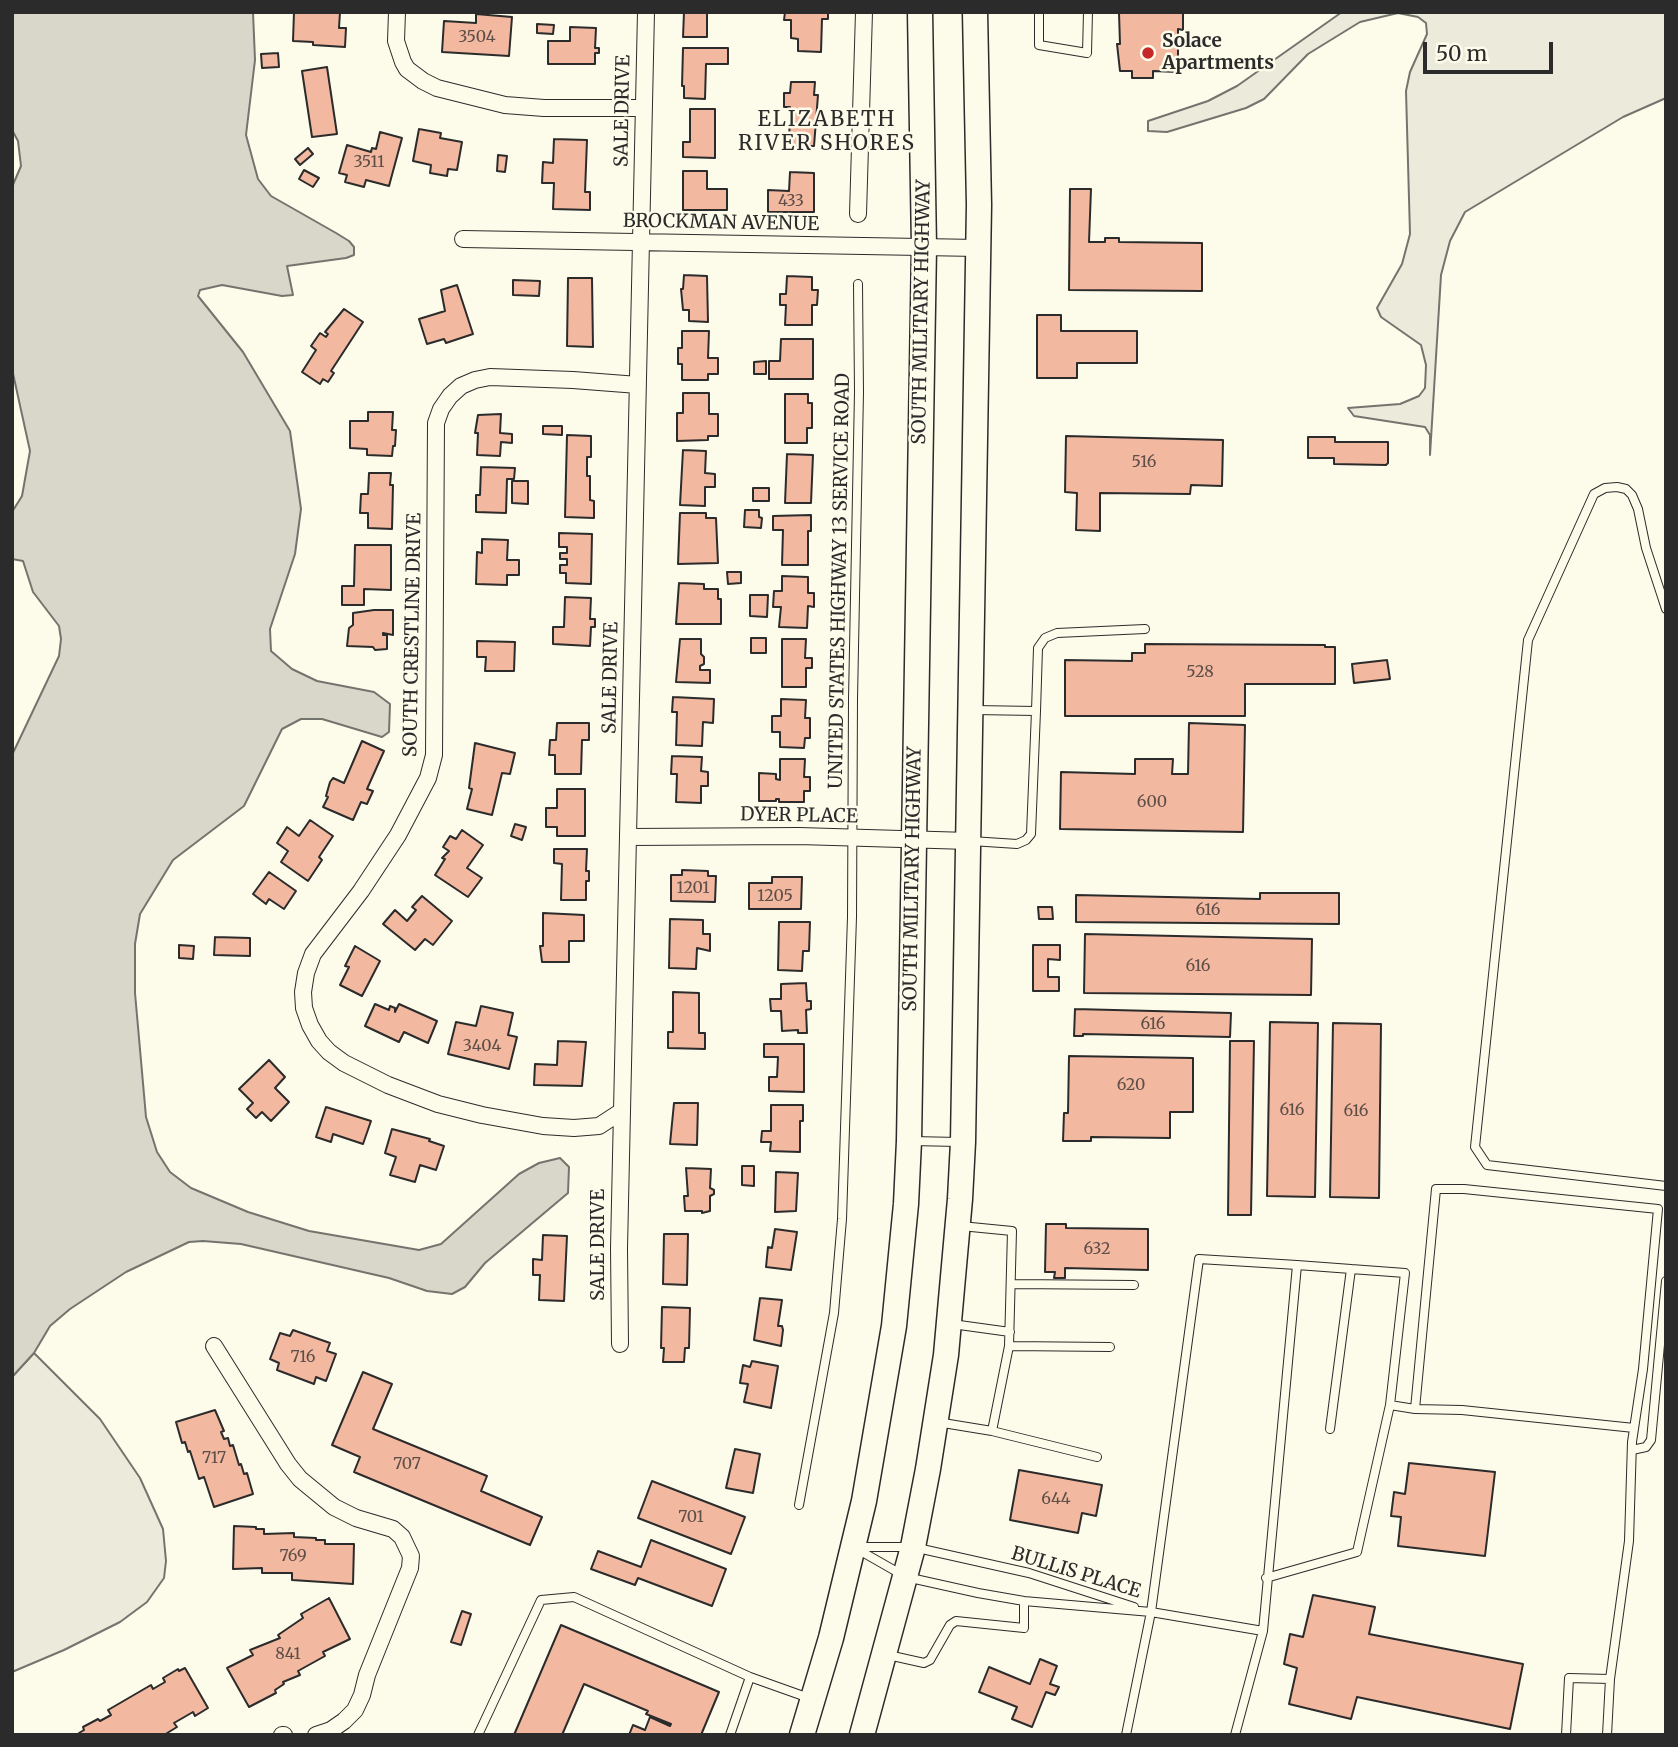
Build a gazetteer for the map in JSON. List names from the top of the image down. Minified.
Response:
{"streets":{"main road":["SOUTH MILITARY HIGHWAY"],"street":["SALE DRIVE","BROCKMAN AVENUE","SOUTH CRESTLINE DRIVE","DYER PLACE"],"lane":["UNITED STATES HIGHWAY 13 SERVICE ROAD","BULLIS PLACE"]},"crossings":[["SALE DRIVE","BROCKMAN AVENUE"],["SALE DRIVE","SOUTH CRESTLINE DRIVE"],["SALE DRIVE","DYER PLACE"],["BROCKMAN AVENUE","SOUTH MILITARY HIGHWAY"],["SOUTH MILITARY HIGHWAY","DYER PLACE"],["SOUTH MILITARY HIGHWAY","BULLIS PLACE"],["UNITED STATES HIGHWAY 13 SERVICE ROAD","DYER PLACE"]],"districts":["ELIZABETH RIVER SHORES"],"places":["Solace Apartments"],"house_numbers":["3504","3511","433","516","528","600","1201","1205","616","616","616","3404","620","616","616","632","716","717","707","644","701","769","841"],"scale_bar":"50 m"}
